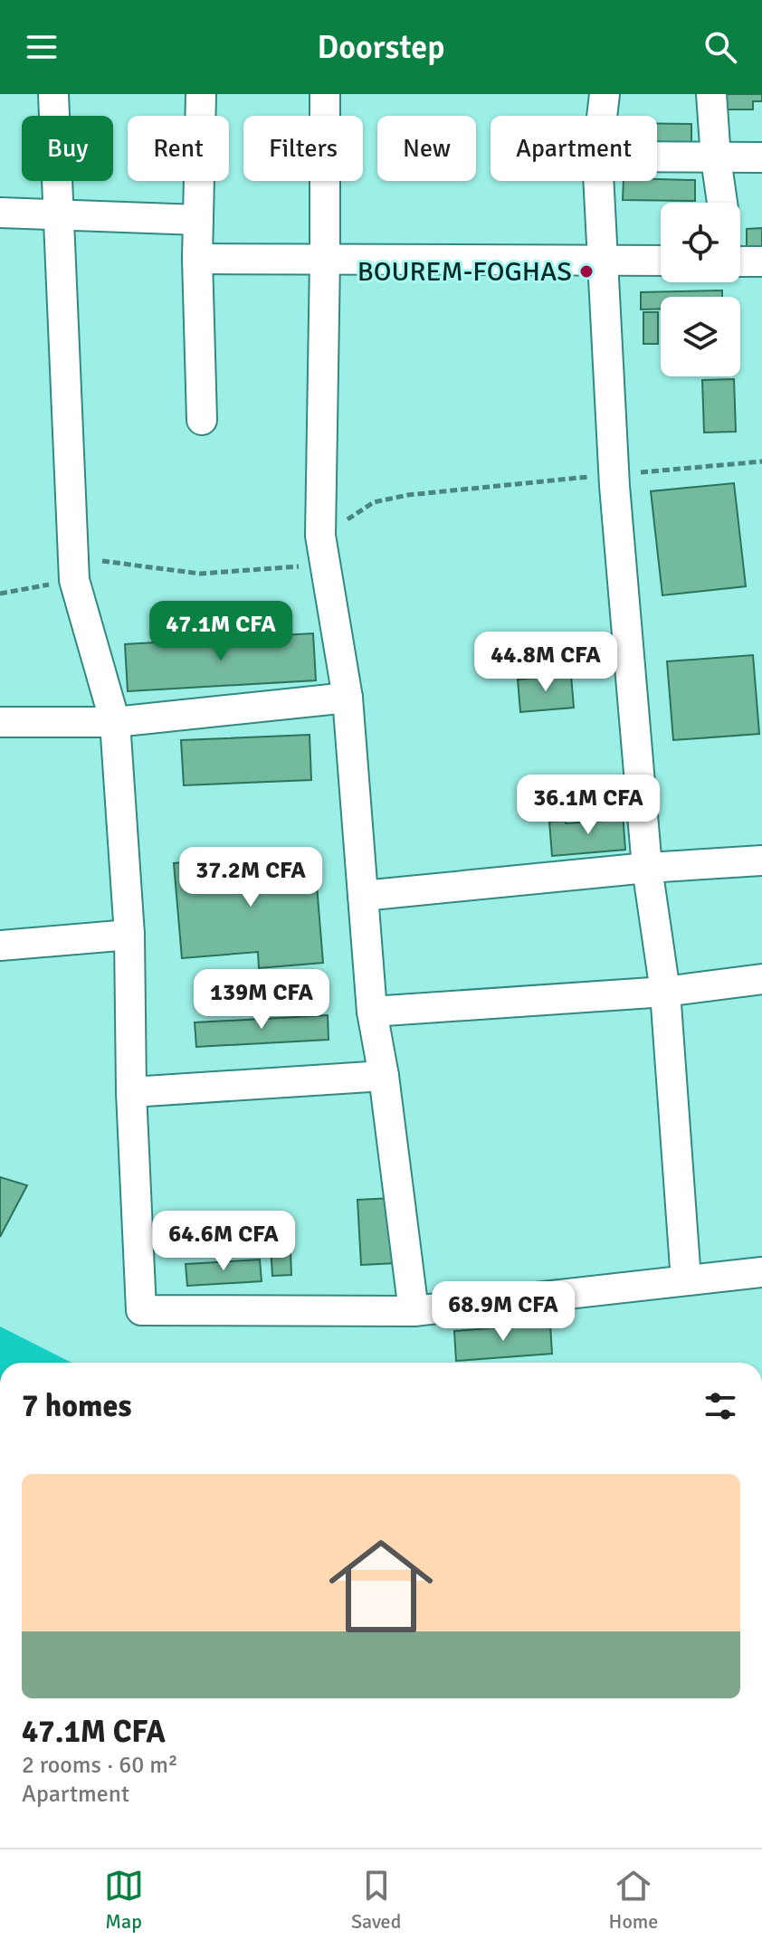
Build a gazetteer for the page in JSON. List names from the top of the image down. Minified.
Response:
{"places":["BOUREM-FOGHAS"],"page":{"header":"Doorstep","chip":["Buy","Rent","Filters","New","Apartment"],"price":["47.1M CFA","44.8M CFA","36.1M CFA","37.2M CFA","139M CFA","64.6M CFA","68.9M CFA"],"heading":"7 homes","list":[{"name":"47.1M CFA","note":"2 rooms · 60 m² · Apartment"}],"tabs":["Map","Saved","Home"]}}
